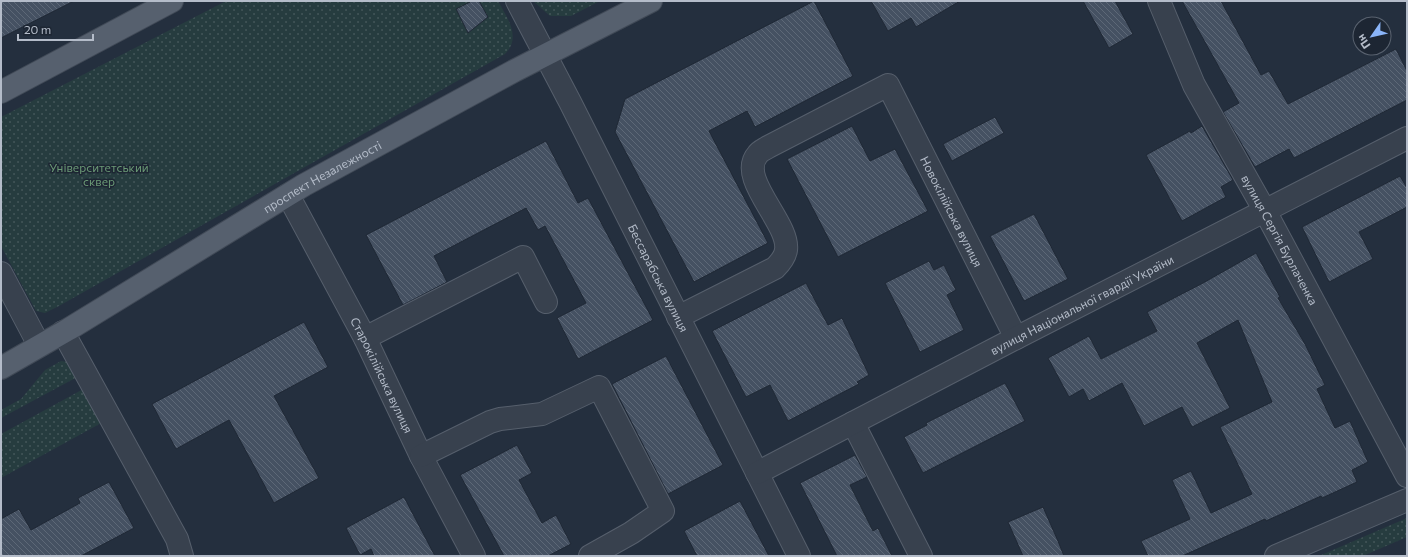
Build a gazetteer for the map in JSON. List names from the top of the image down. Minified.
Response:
{"streets":{"main road":["проспект Незалежності"],"street":["Новокілійська вулиця","вулиця Сергія Бурлаченка","Бессарабська вулиця","вулиця Національної гвардії України","Старокілійська вулиця"]},"crossings":[["проспект Незалежності","Бессарабська вулиця"],["проспект Незалежності","Старокілійська вулиця"],["Новокілійська вулиця","Бессарабська вулиця"],["Новокілійська вулиця","вулиця Національної гвардії України"],["вулиця Сергія Бурлаченка","вулиця Національної гвардії України"],["Бессарабська вулиця","вулиця Національної гвардії України"]],"parks":["Університетський сквер"],"scale_bar":"20 m","north":"bottom left"}
